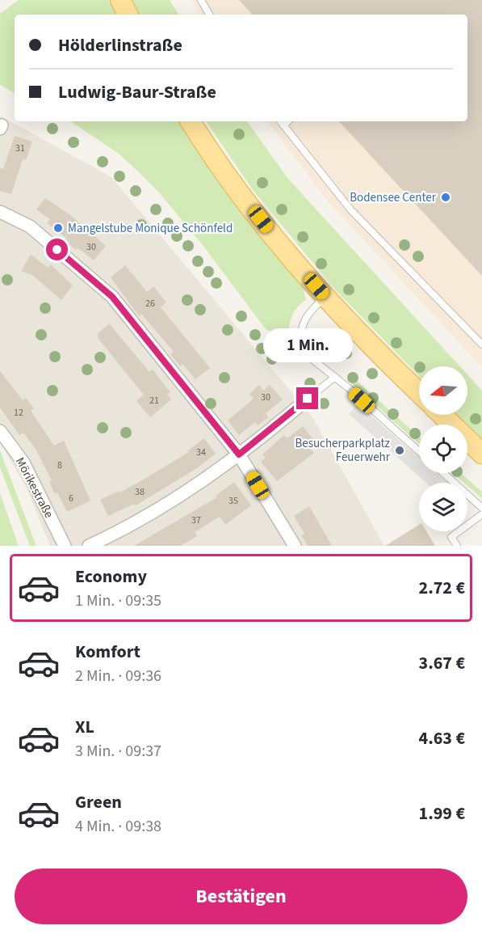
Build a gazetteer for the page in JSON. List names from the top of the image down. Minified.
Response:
{"streets":{"street":["Mörikestraße"]},"places":["Bodensee Center","Mangelstube Monique Schönfeld","Besucherparkplatz Feuerwehr"],"house_numbers":["31","30","26","30","21","12","34","8","38","6","35","37"],"north":"left","page":{"banner":["Hölderlinstraße","Ludwig-Baur-Straße"],"bubble":"1 Min.","list":[{"name":"Economy","note":"1 Min. · 09:35","value":"2.72 €"},{"name":"Komfort","note":"2 Min. · 09:36","value":"3.67 €"},{"name":"XL","note":"3 Min. · 09:37","value":"4.63 €"},{"name":"Green","note":"4 Min. · 09:38","value":"1.99 €"}],"buttons":"Bestätigen"}}
